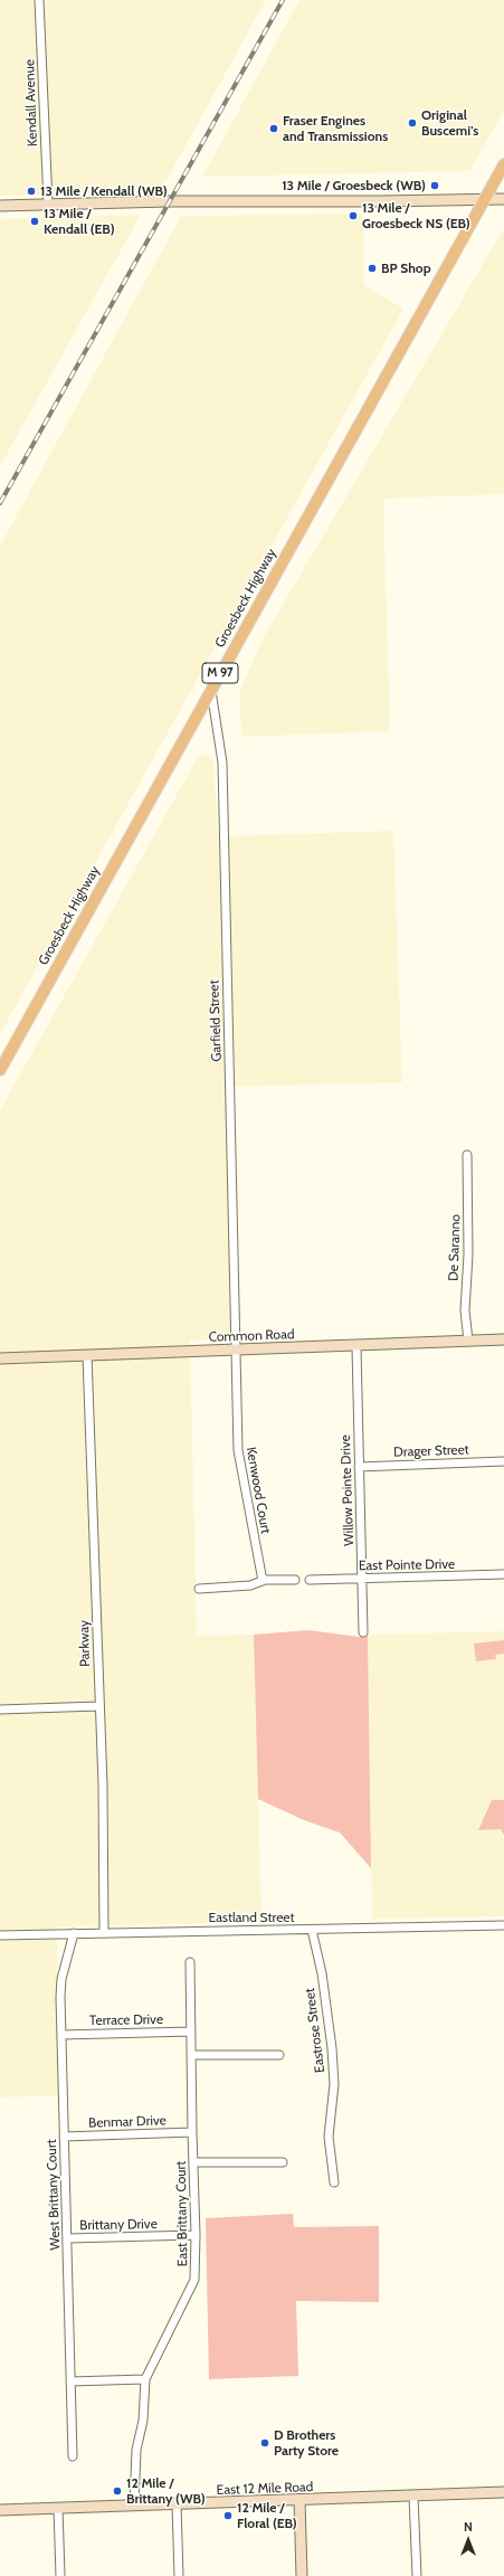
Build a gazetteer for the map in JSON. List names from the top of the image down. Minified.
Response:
{"streets":{"main road":["Groesbeck Highway","M 97","Common Road","East 12 Mile Road"],"street":["Kendall Avenue","Garfield Street","De Saranno","Drager Street","Kenwood Court","Willow Pointe Drive","East Pointe Drive","Parkway","Eastland Street","Terrace Drive","Eastrose Street","Benmar Drive","West Brittany Court","East Brittany Court","Brittany Drive"]},"crossings":[["Groesbeck Highway","Garfield Street"],["Garfield Street","Common Road"],["Garfield Street","Kenwood Court"],["De Saranno","Common Road"],["Common Road","Kenwood Court"],["Common Road","Willow Pointe Drive"],["Common Road","Parkway"],["Drager Street","Willow Pointe Drive"],["Willow Pointe Drive","East Pointe Drive"],["Parkway","Eastland Street"],["Eastland Street","Eastrose Street"],["Eastland Street","West Brittany Court"],["Terrace Drive","West Brittany Court"],["Terrace Drive","East Brittany Court"],["Benmar Drive","West Brittany Court"],["Benmar Drive","East Brittany Court"],["West Brittany Court","Brittany Drive"],["East Brittany Court","Brittany Drive"],["East Brittany Court","East 12 Mile Road"]],"places":["Original Buscemi's","Fraser Engines and Transmissions","13 Mile / Groesbeck (WB)","13 Mile / Kendall (WB)","13 Mile / Groesbeck NS (EB)","13 Mile / Kendall (EB)","BP Shop","D Brothers Party Store","12 Mile / Brittany (WB)","12 Mile / Floral (EB)"],"north":"top"}
